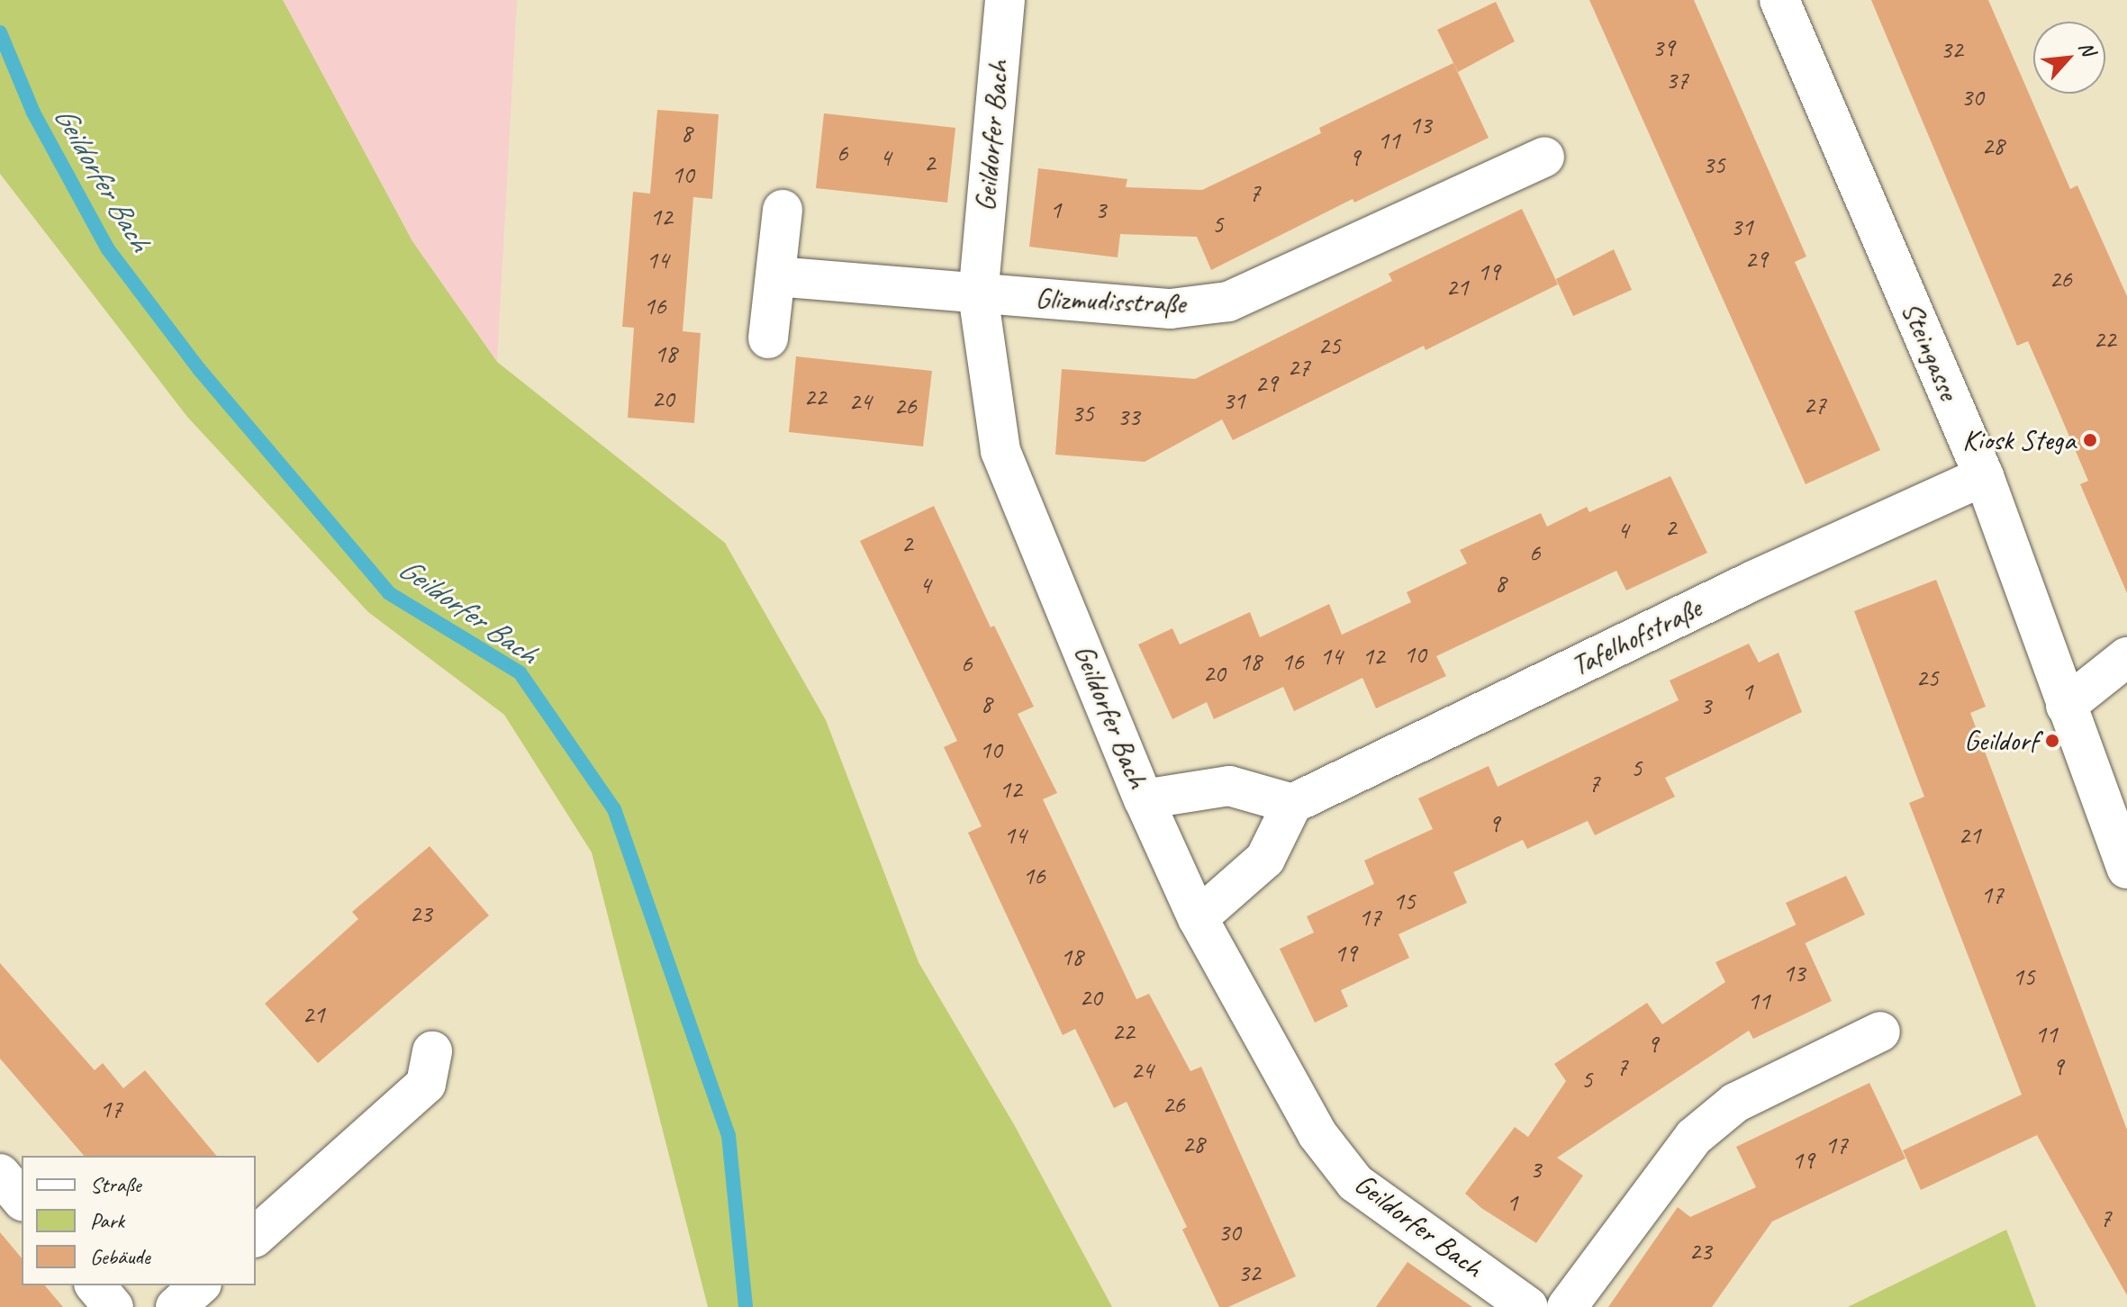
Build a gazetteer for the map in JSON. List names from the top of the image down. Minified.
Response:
{"streets":{"street":["Geildorfer Bach","Glizmudisstraße","Steingasse","Tafelhofstraße"]},"crossings":[["Geildorfer Bach","Glizmudisstraße"],["Steingasse","Tafelhofstraße"]],"water":["Geildorfer Bach"],"places":["Kiosk Stega","Geildorf"],"house_numbers":["39","32","37","30","13","8","11","28","6","4","9","2","35","10","7","1","3","12","5","31","29","14","19","26","21","16","22","25","18","27","29","22","20","31","24","27","26","35","33","2","4","2","6","8","4","10","14","12","18","16","6","20","25","1","8","3","10","5","7","12","9","14","21","16","17","15","23","17","19","18","13","15","20","11","21","22","11","9","7","9","24","5","26","17","28","17","19","3","1","7","30","23","32"],"legend":["Straße","Park","Gebäude"],"north":"top right"}
